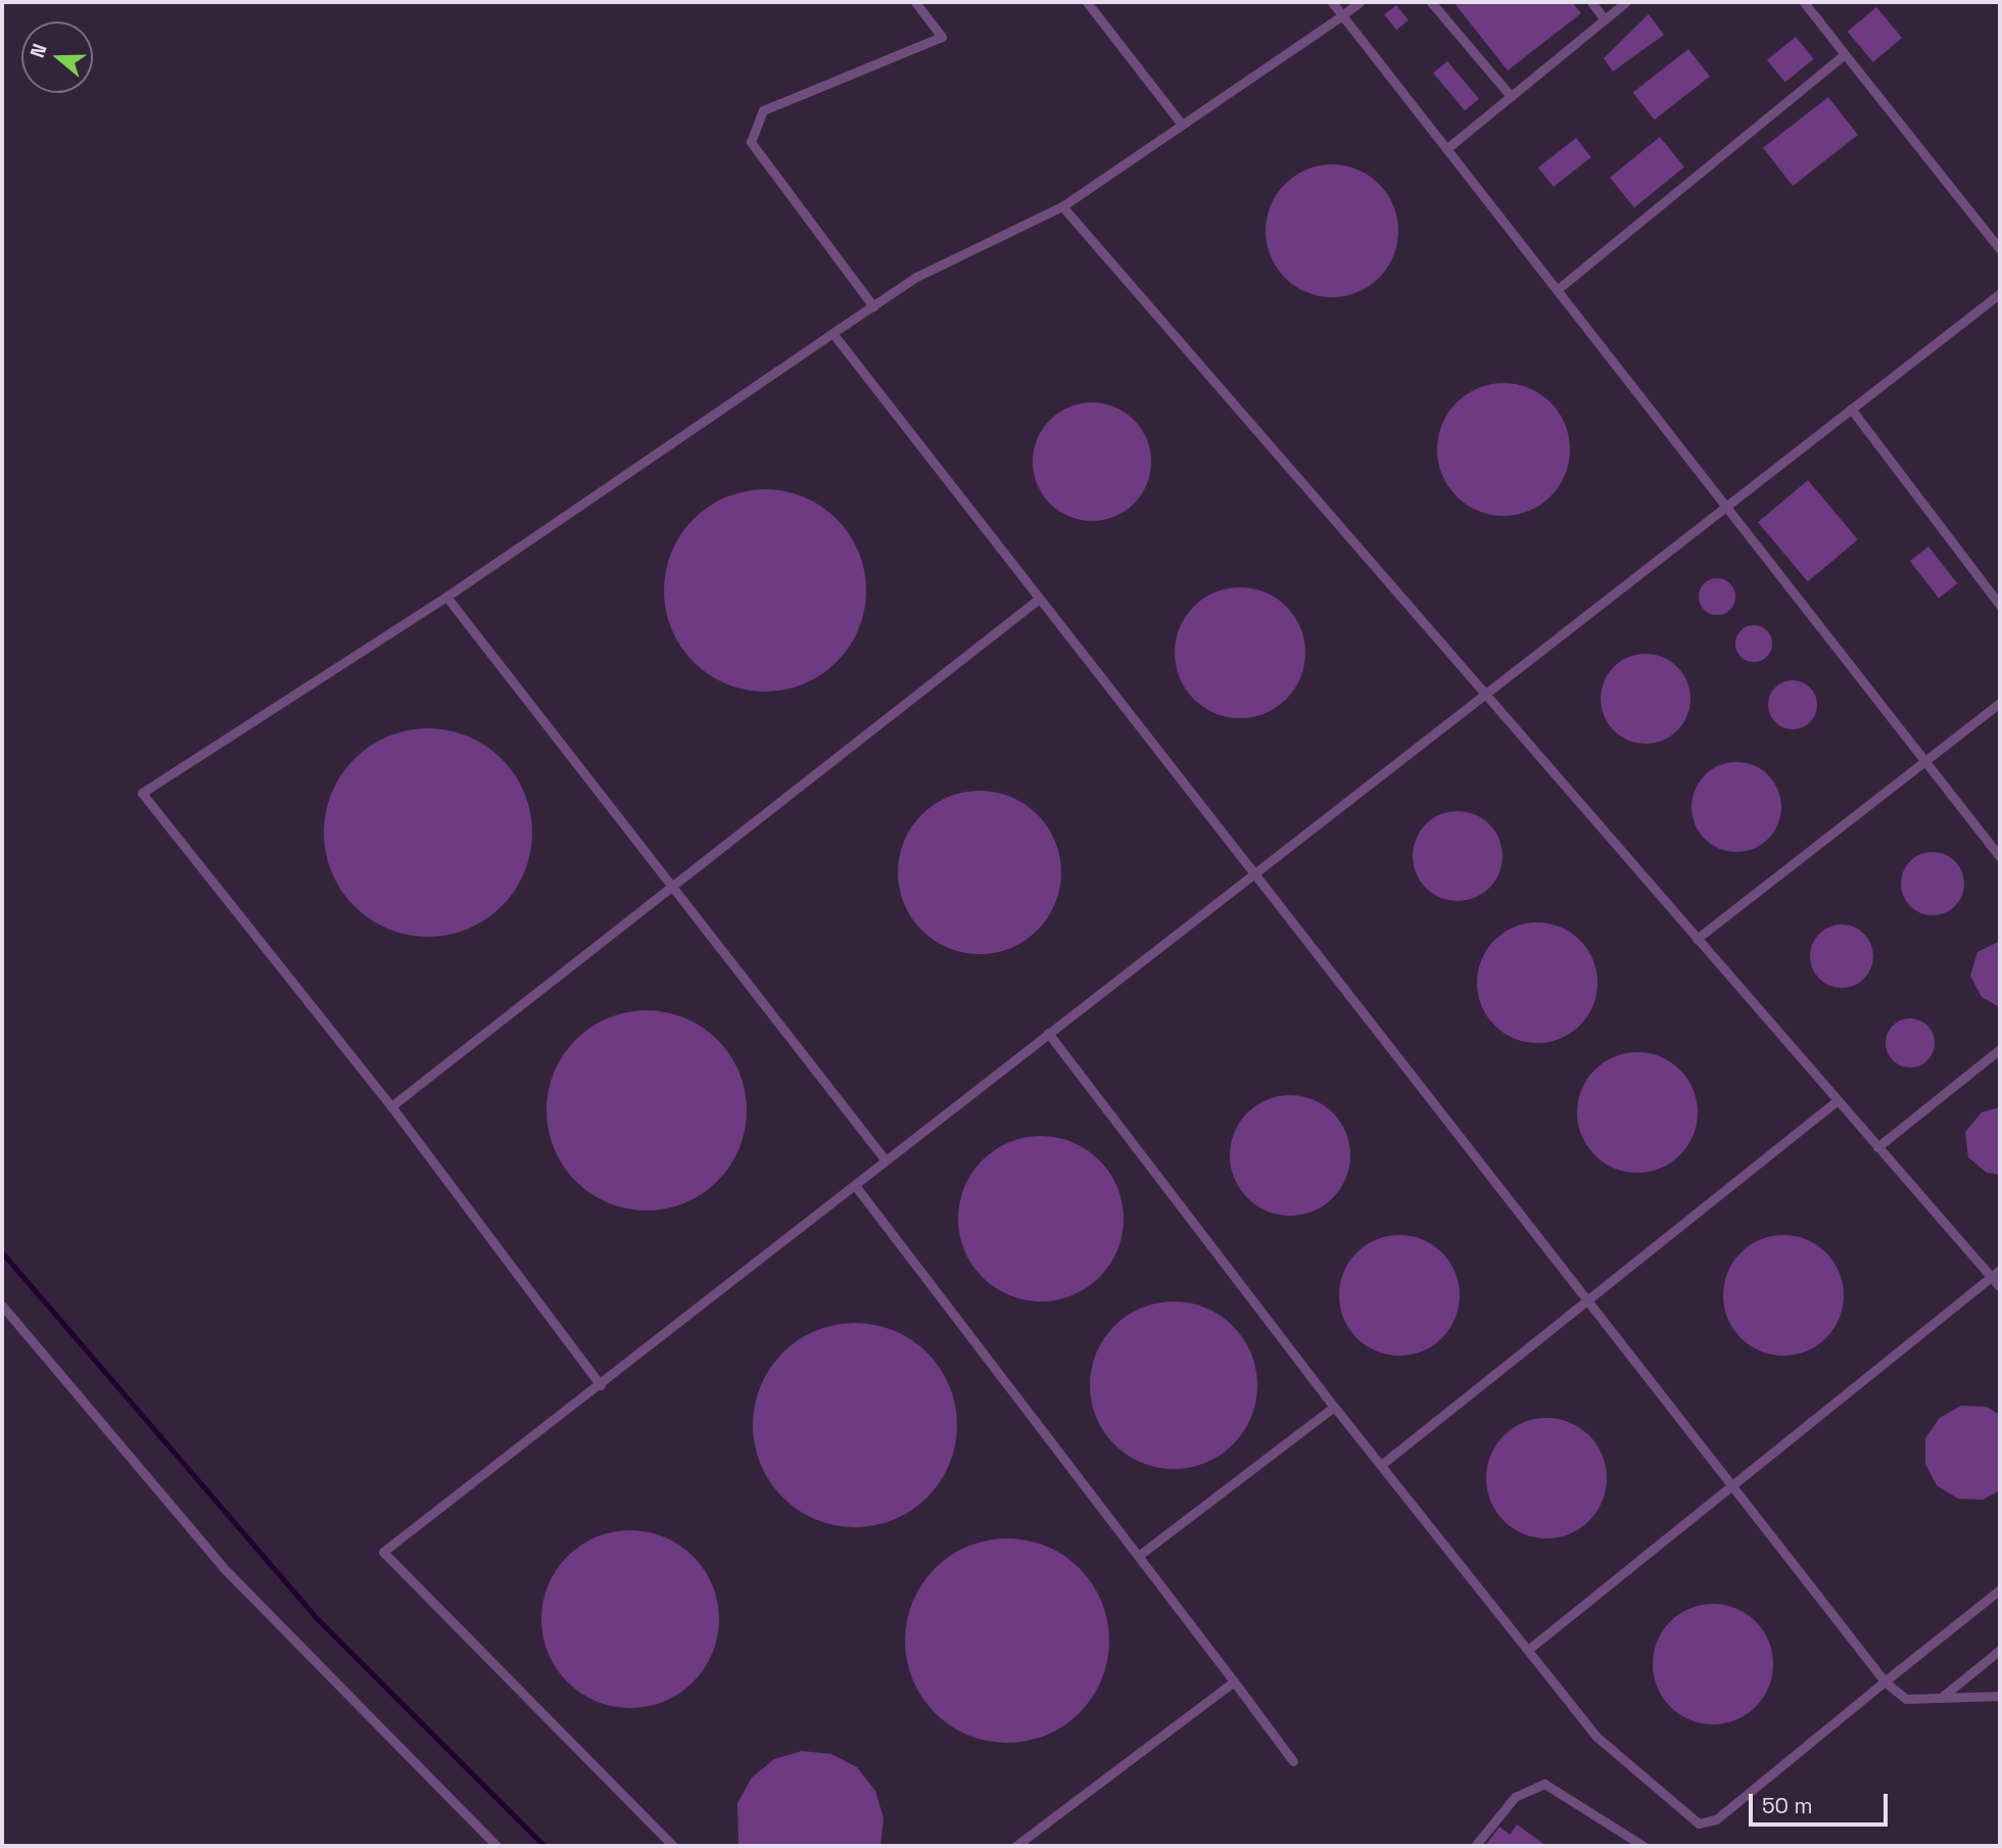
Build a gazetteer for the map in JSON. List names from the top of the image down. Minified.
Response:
{"scale_bar":"50 m","north":"left"}
